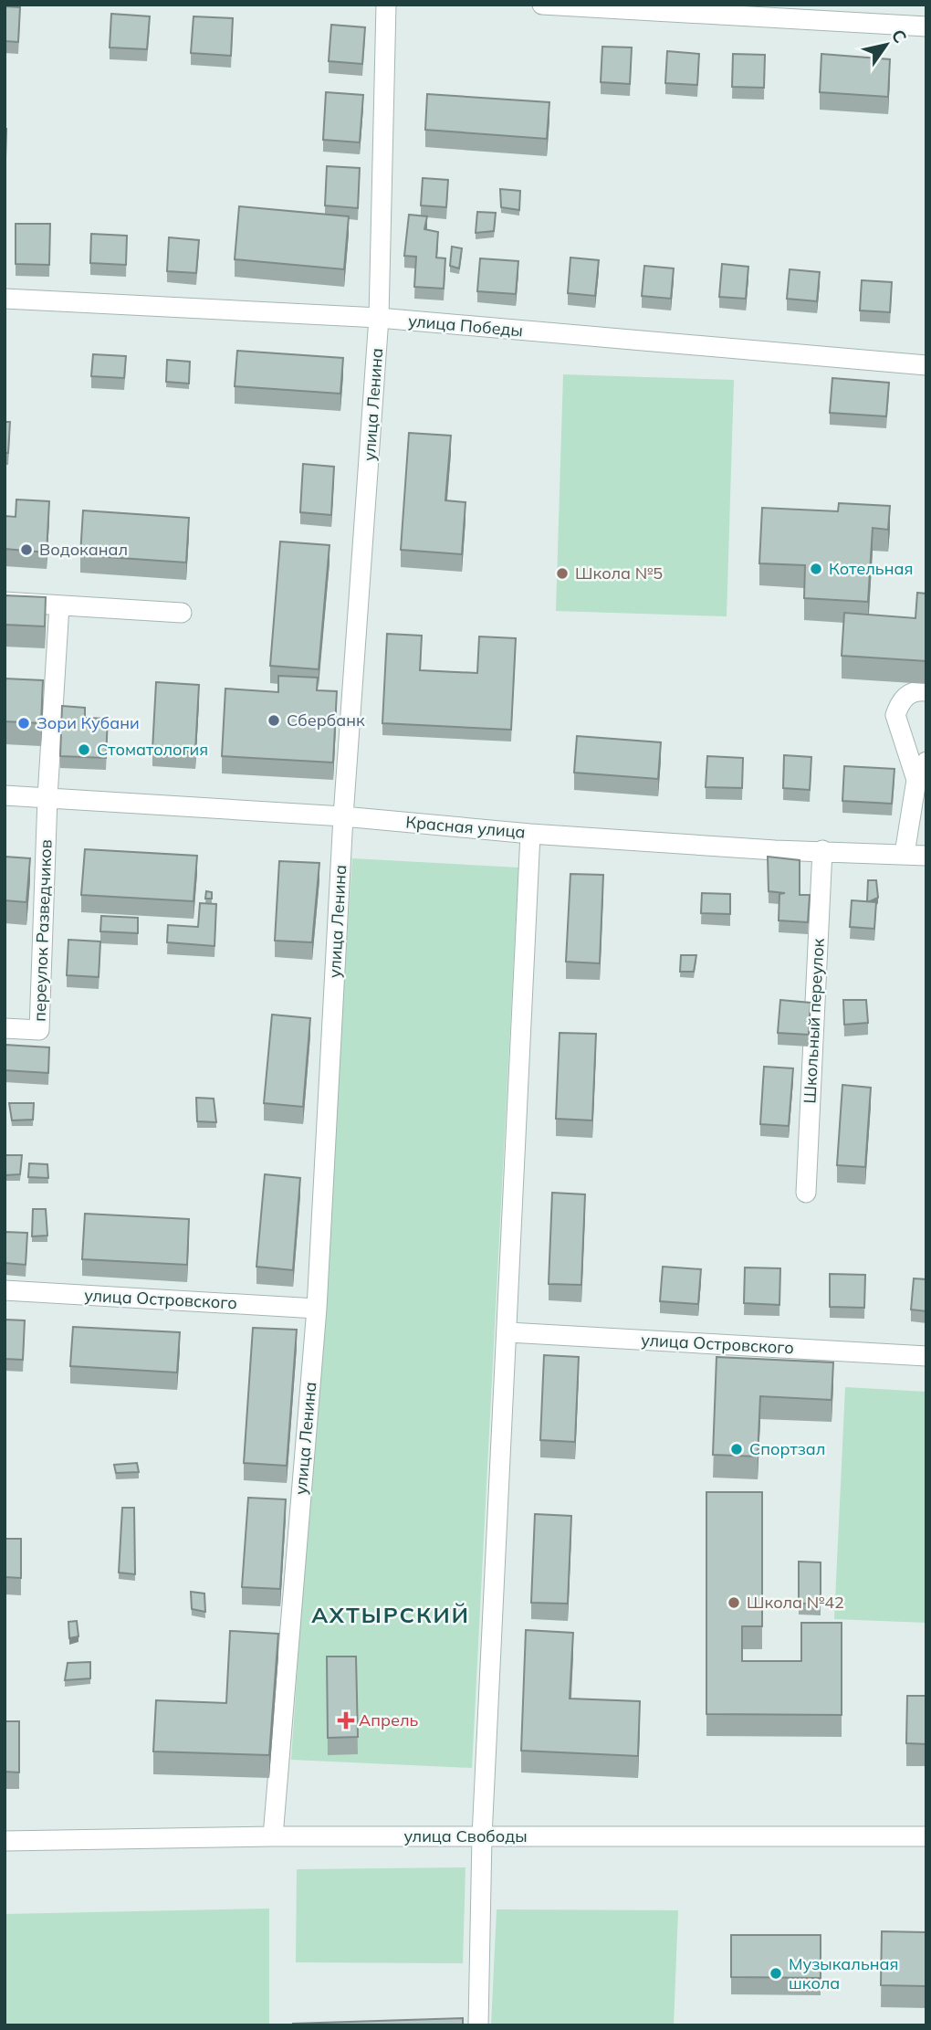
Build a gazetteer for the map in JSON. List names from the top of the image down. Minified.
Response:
{"streets":{"street":["улица Победы","улица Ленина","Красная улица","переулок Разведчиков","Школьный переулок","улица Островского","улица Свободы"]},"crossings":[["улица Победы","улица Ленина"],["улица Ленина","Красная улица"],["улица Ленина","улица Островского"],["улица Ленина","улица Свободы"],["Красная улица","переулок Разведчиков"],["Красная улица","Школьный переулок"]],"districts":["АХТЫРСКИЙ"],"places":{"other":["Водоканал","Котельная","Школа №5","Сбербанк","Зори Кубани","Стоматология","Спортзал","Школа №42","Музыкальная школа"],"health":["Апрель"]},"north":"top right"}
